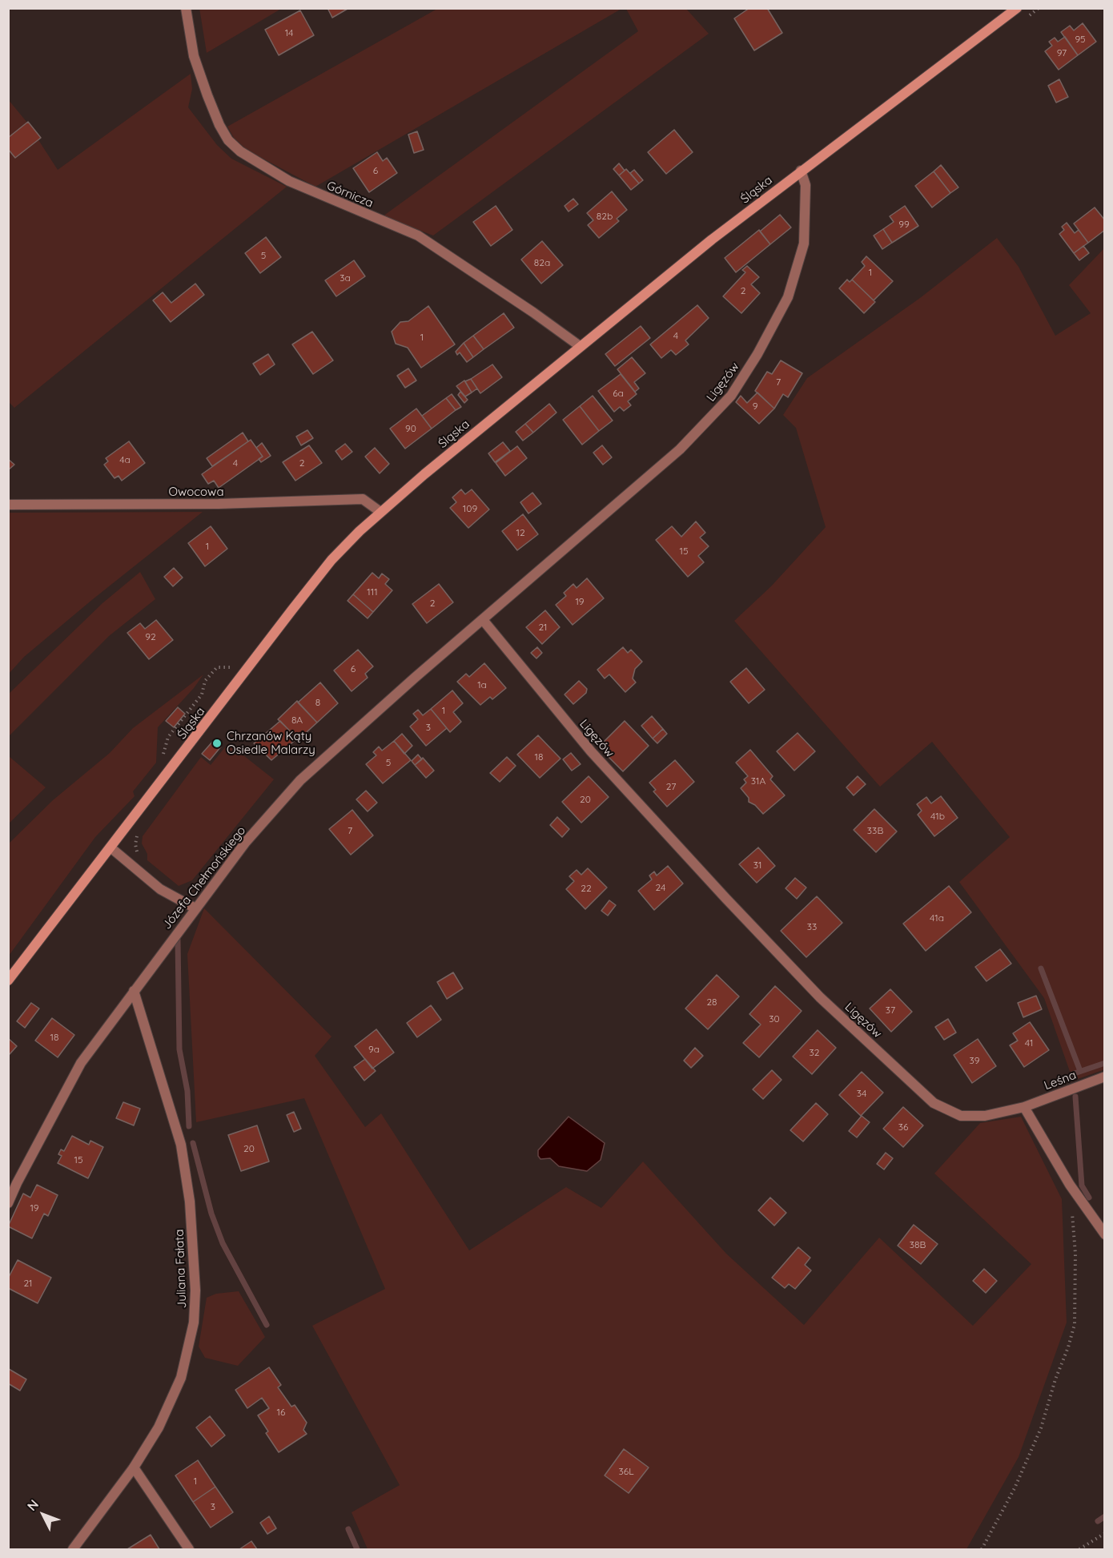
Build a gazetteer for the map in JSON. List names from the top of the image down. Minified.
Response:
{"streets":{"main road":["Śląska"],"street":["Górnicza","Ligęzów","Owocowa","Józefa Chełmońskiego","Leśna","Juliana Fałata"]},"crossings":[["Śląska","Górnicza"],["Śląska","Ligęzów"],["Śląska","Owocowa"],["Ligęzów","Józefa Chełmońskiego"],["Ligęzów","Leśna"],["Józefa Chełmońskiego","Juliana Fałata"]],"places":["Chrzanów Kąty Osiedle Malarzy"],"house_numbers":["14","95","97","6","82b","99","5","82a","1","3a","2","4","1","7","6a","9","90","4a","4","2","109","12","1","15","111","19","2","21","92","6","1a","8","1","8A","3","18","5","31A","27","20","41b","7","33B","31","24","22","41a","33","28","37","30","18","41","9a","32","39","34","36","20","15","19","38B","21","16","36L","1","3"],"north":"top left"}
